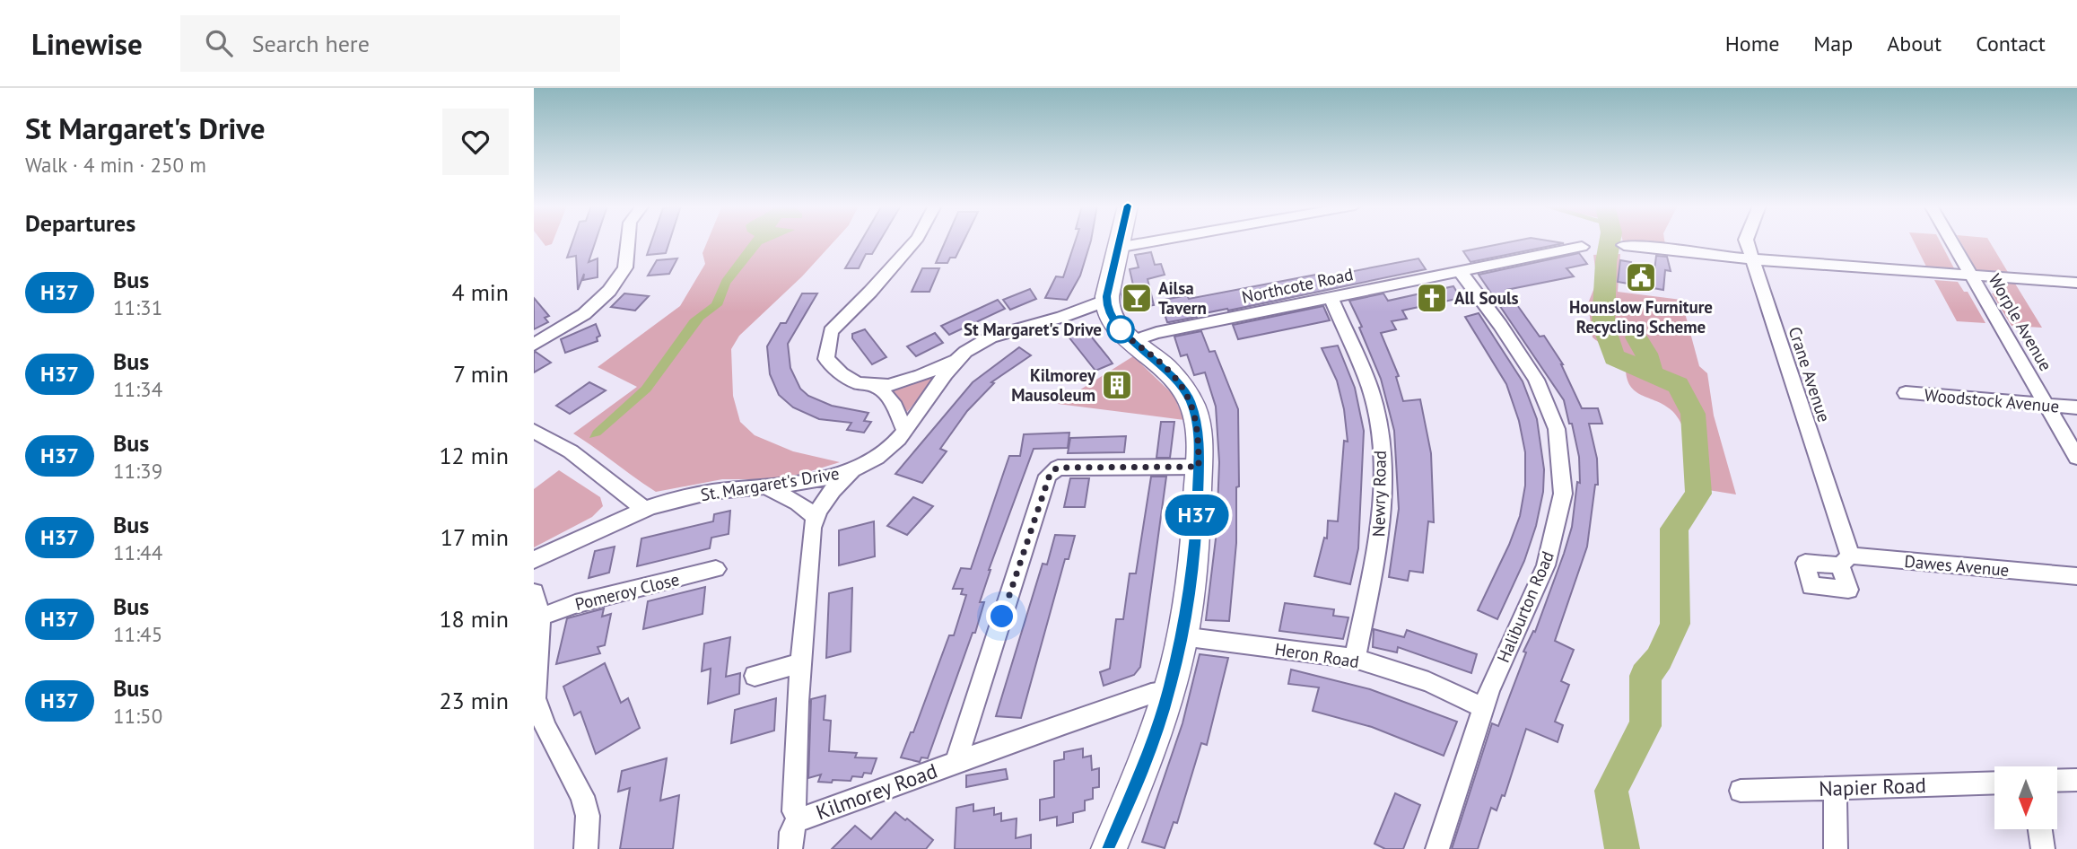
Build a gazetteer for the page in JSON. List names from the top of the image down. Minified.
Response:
{"streets":{"street":["Northcote Road","Worple Avenue","Crane Avenue","Woodstock Avenue","St. Margaret's Drive","Newry Road","Dawes Avenue","Pomeroy Close","Haliburton Road","Heron Road","Napier Road","Kilmorey Road"]},"crossings":[["Northcote Road","Newry Road"],["Northcote Road","Haliburton Road"],["Worple Avenue","Woodstock Avenue"],["Crane Avenue","Dawes Avenue"],["St. Margaret's Drive","Kilmorey Road"],["Newry Road","Heron Road"],["Haliburton Road","Heron Road"]],"places":{"public building":["Hounslow Furniture Recycling Scheme"],"bar":["Ailsa Tavern"],"church":["All Souls"],"other":["St Margaret's Drive"],"building":["Kilmorey Mausoleum"]},"lines":["bus line H37"],"north":"bottom","page":{"header":"Linewise","search":"Search here","nav":["Home","Map","About","Contact"],"heading":[["St Margaret's Drive","Walk · 4 min · 250 m"],"Departures"],"on_map":"H37","list":[{"mark":"H37","name":"Bus","note":"11:31","value":"4 min"},{"mark":"H37","name":"Bus","note":"11:34","value":"7 min"},{"mark":"H37","name":"Bus","note":"11:39","value":"12 min"},{"mark":"H37","name":"Bus","note":"11:44","value":"17 min"},{"mark":"H37","name":"Bus","note":"11:45","value":"18 min"},{"mark":"H37","name":"Bus","note":"11:50","value":"23 min"}]}}
